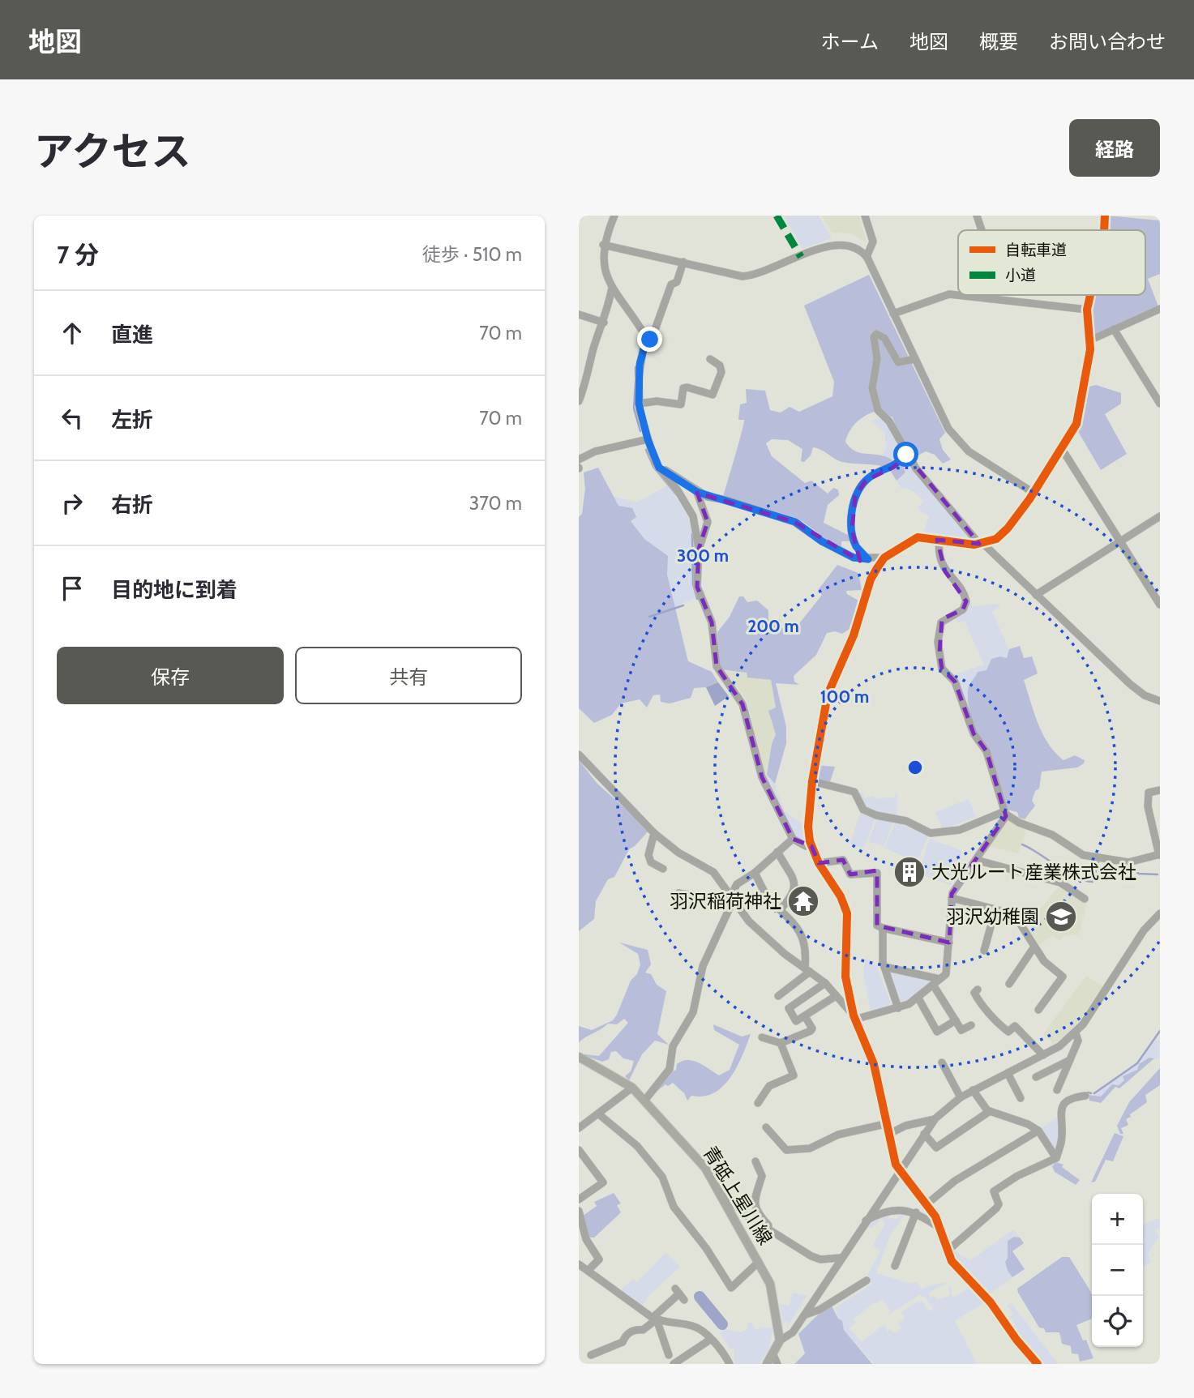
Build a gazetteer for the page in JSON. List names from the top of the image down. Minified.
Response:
{"streets":{"main road":["青砥上星川線"]},"places":{"building":["大光ルート産業株式会社"],"temple":["羽沢稲荷神社"],"school or university":["羽沢幼稚園"]},"legend":["自転車道","小道"],"page":{"header":"地図","nav":["ホーム","地図","概要","お問い合わせ"],"title":"アクセス","buttons":["経路",["保存","共有"]],"heading":["7 分","徒歩 · 510 m"],"list":[["直進","70 m"],["左折","70 m"],["右折","370 m"],"目的地に到着"],"map_buttons":["+","−"]},"rings":["300 m","200 m","100 m"]}
